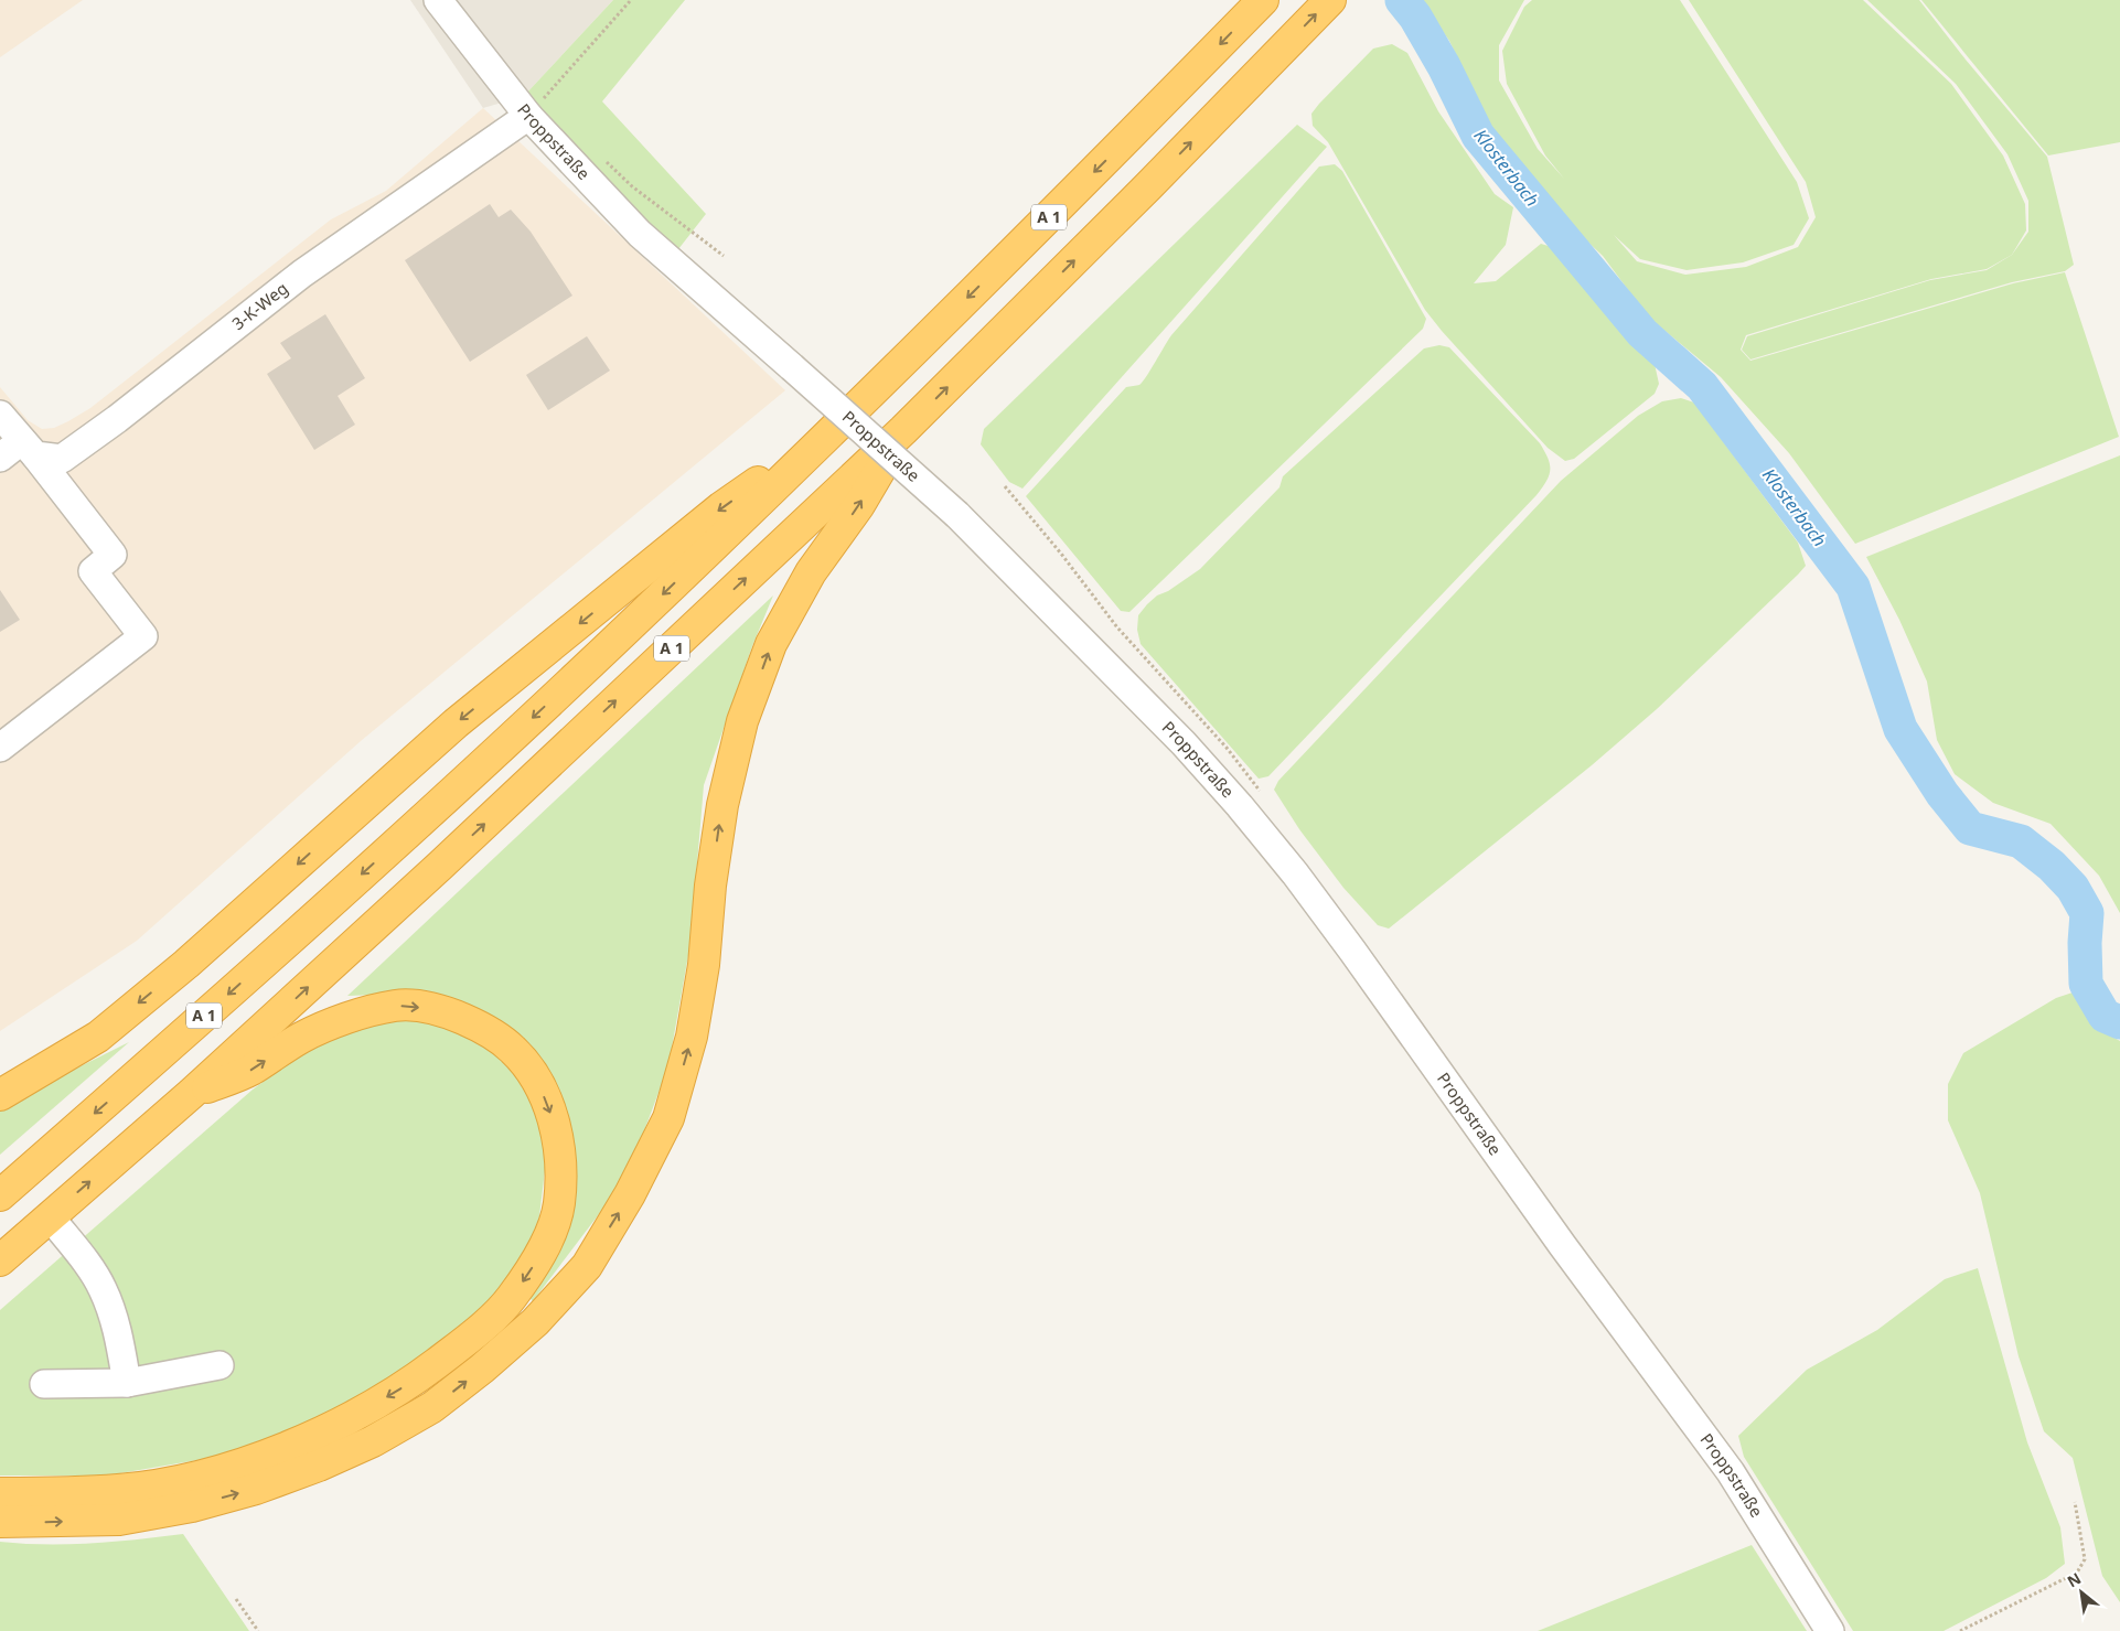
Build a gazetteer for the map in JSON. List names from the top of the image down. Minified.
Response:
{"streets":{"highway":["A 1"],"street":["Proppstraße","3-K-Weg"]},"crossings":[["Proppstraße","3-K-Weg"]],"water":["Klosterbach"],"north":"top left"}
